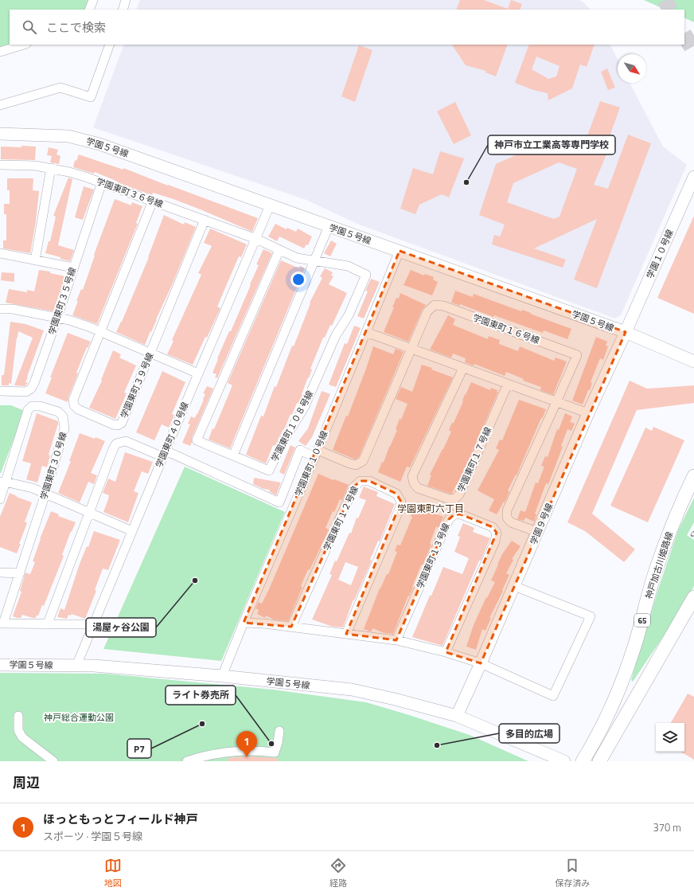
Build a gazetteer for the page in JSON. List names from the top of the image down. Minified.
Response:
{"streets":{"main road":["神戸加古川姫路線","65"],"street":["学園５号線","学園東町３６号線","学園１０号線","学園東町３５号線","学園東町１６号線","学園東町３９号線","学園東町１０８号線","学園東町４０号線","学園東町１７号線","学園東町１０号線","学園東町３０号線","学園東町１２号線","学園９号線","学園東町１３号線"]},"crossings":[["学園５号線","学園１０号線"],["学園５号線","学園東町４０号線"],["学園５号線","学園東町１０号線"],["学園５号線","学園９号線"],["学園東町３６号線","学園東町３５号線"],["学園東町３６号線","学園東町３９号線"],["学園東町３６号線","学園東町１０８号線"],["学園東町３６号線","学園東町４０号線"],["学園１０号線","学園９号線"],["学園東町１０８号線","学園東町４０号線"]],"districts":["学園東町六丁目"],"parks":["神戸総合運動公園"],"places":["神戸市立工業高等専門学校","湯屋ヶ谷公園","P7","ライト券売所","多目的広場"],"north":"bottom right","page":{"search":"ここで検索","pins":"1","heading":"周辺","list":[{"mark":"1","name":"ほっともっとフィールド神戸","note":"スポーツ · 学園５号線","value":"370 m"}],"nav":["地図","経路","保存済み"]}}
